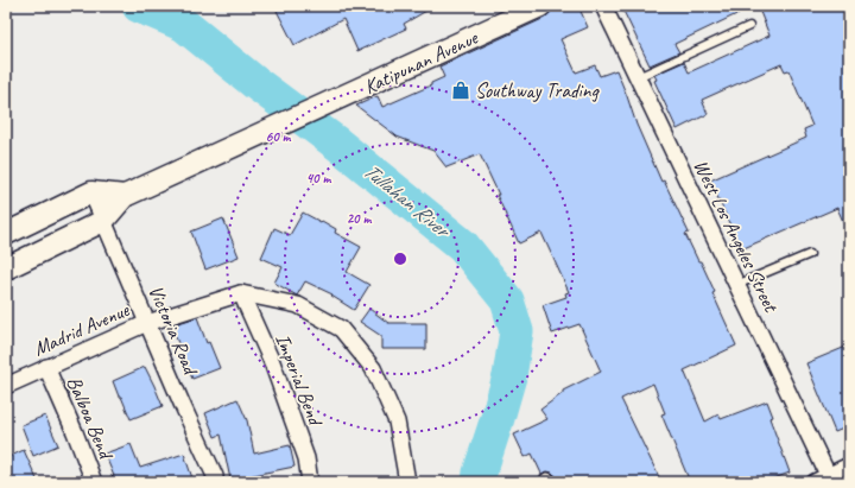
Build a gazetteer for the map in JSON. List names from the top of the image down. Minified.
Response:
{"streets":{"main road":["Katipunan Avenue"],"street":["West Los Angeles Street","Madrid Avenue","Victoria Road","Imperial Bend","Balboa Bend"]},"crossings":[["Madrid Avenue","Victoria Road"],["Madrid Avenue","Imperial Bend"],["Madrid Avenue","Balboa Bend"]],"water":["Tullahan River"],"places":{"shop":["Southway Trading"]},"rings":["60 m","40 m","20 m"]}
